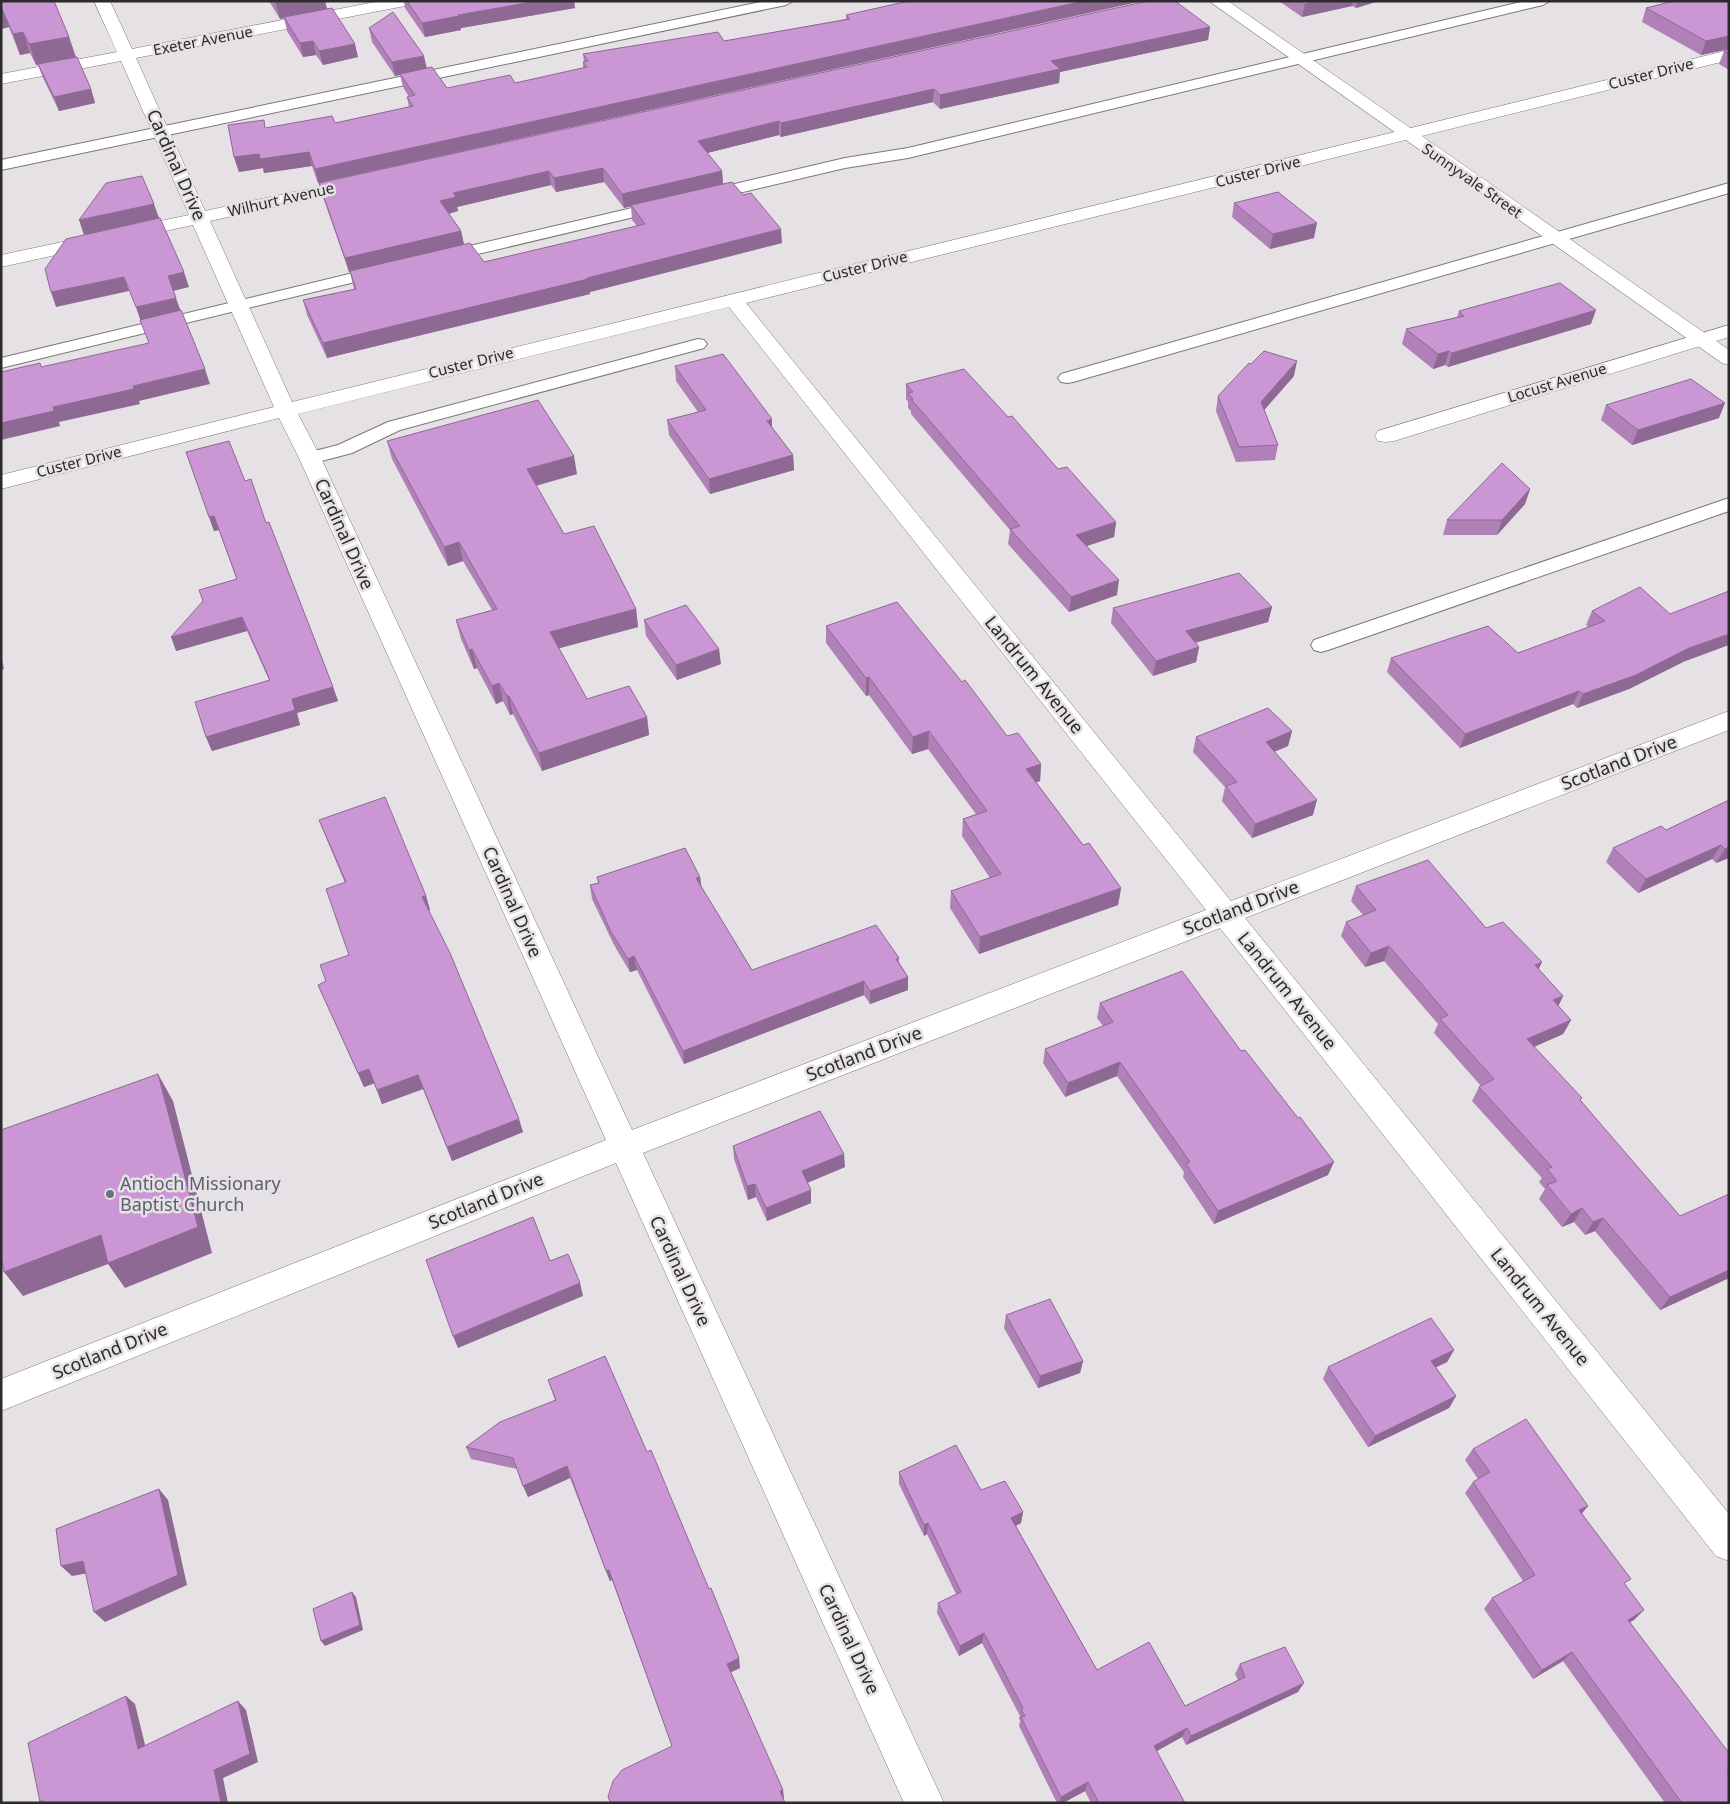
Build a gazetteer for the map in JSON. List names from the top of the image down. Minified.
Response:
{"streets":{"street":["Exeter Avenue","Custer Drive","Cardinal Drive","Sunnyvale Street","Wilhurt Avenue","Locust Avenue","Landrum Avenue","Scotland Drive"]},"crossings":[["Exeter Avenue","Cardinal Drive"],["Custer Drive","Cardinal Drive"],["Custer Drive","Sunnyvale Street"],["Custer Drive","Landrum Avenue"],["Cardinal Drive","Wilhurt Avenue"],["Cardinal Drive","Scotland Drive"],["Sunnyvale Street","Locust Avenue"],["Landrum Avenue","Scotland Drive"]],"places":["Antioch Missionary Baptist Church"]}
